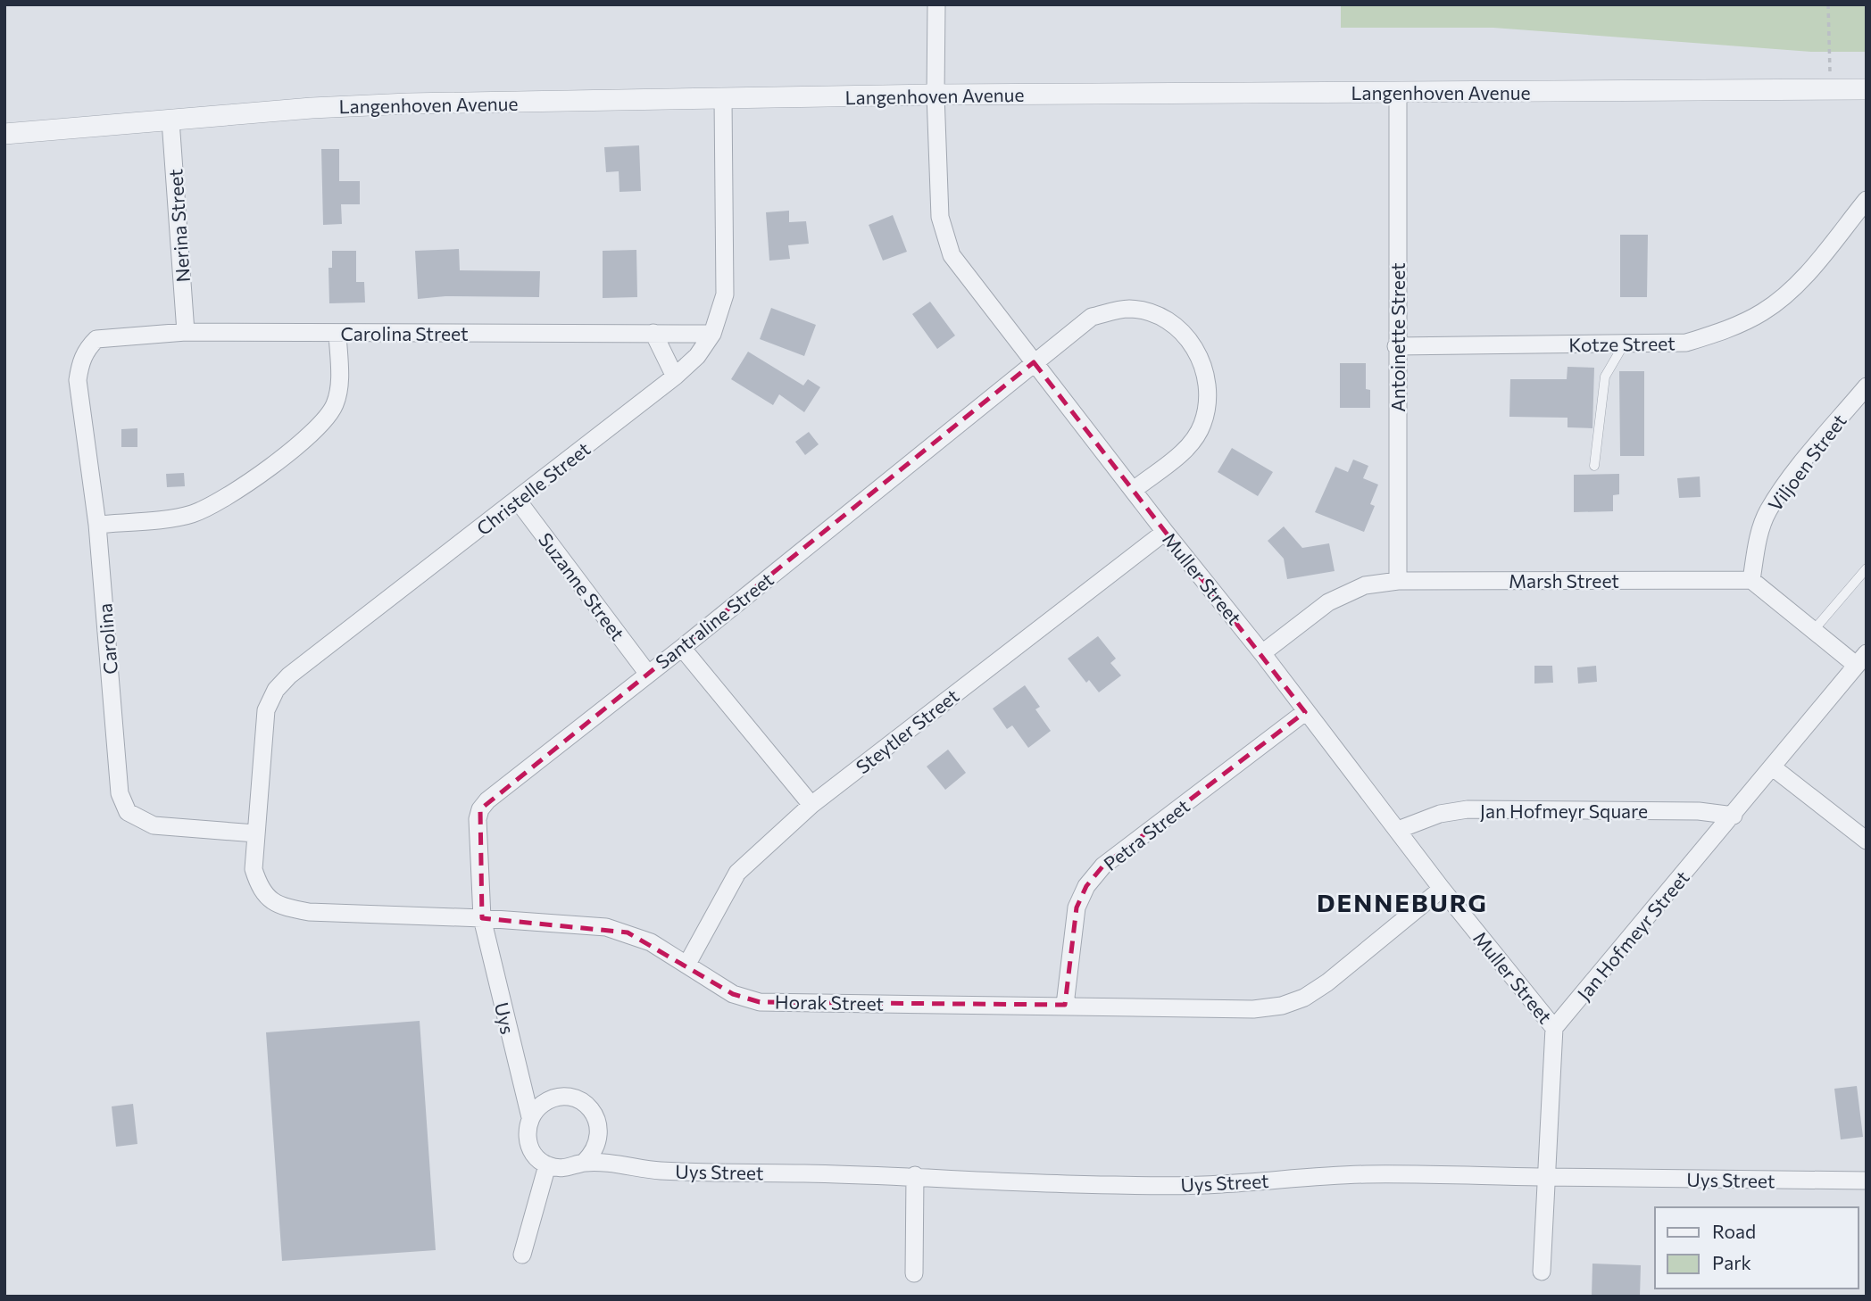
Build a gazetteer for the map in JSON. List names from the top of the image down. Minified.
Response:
{"streets":{"street":["Langenhoven Avenue","Nerina Street","Carolina Street","Antoinette Street","Kotze Street","Viljoen Street","Christelle Street","Muller Street","Marsh Street","Suzanne Street","Santraline Street","Carolina","Steytler Street","Jan Hofmeyr Square","Petra Street","Jan Hofmeyr Street","Horak Street","Uys","Uys Street"]},"crossings":[["Langenhoven Avenue","Nerina Street"],["Langenhoven Avenue","Antoinette Street"],["Langenhoven Avenue","Christelle Street"],["Langenhoven Avenue","Muller Street"],["Nerina Street","Carolina Street"],["Carolina Street","Christelle Street"],["Carolina Street","Carolina"],["Antoinette Street","Kotze Street"],["Antoinette Street","Marsh Street"],["Viljoen Street","Marsh Street"],["Christelle Street","Suzanne Street"],["Christelle Street","Carolina"],["Christelle Street","Horak Street"],["Muller Street","Marsh Street"],["Muller Street","Santraline Street"],["Muller Street","Steytler Street"],["Muller Street","Jan Hofmeyr Square"],["Muller Street","Petra Street"],["Muller Street","Jan Hofmeyr Street"],["Muller Street","Horak Street"],["Suzanne Street","Santraline Street"],["Santraline Street","Horak Street"],["Santraline Street","Uys"],["Carolina","Horak Street"],["Steytler Street","Horak Street"],["Jan Hofmeyr Square","Jan Hofmeyr Street"],["Petra Street","Horak Street"],["Horak Street","Uys"],["Uys","Uys Street"]],"districts":["DENNEBURG"],"legend":["Road","Park"]}
